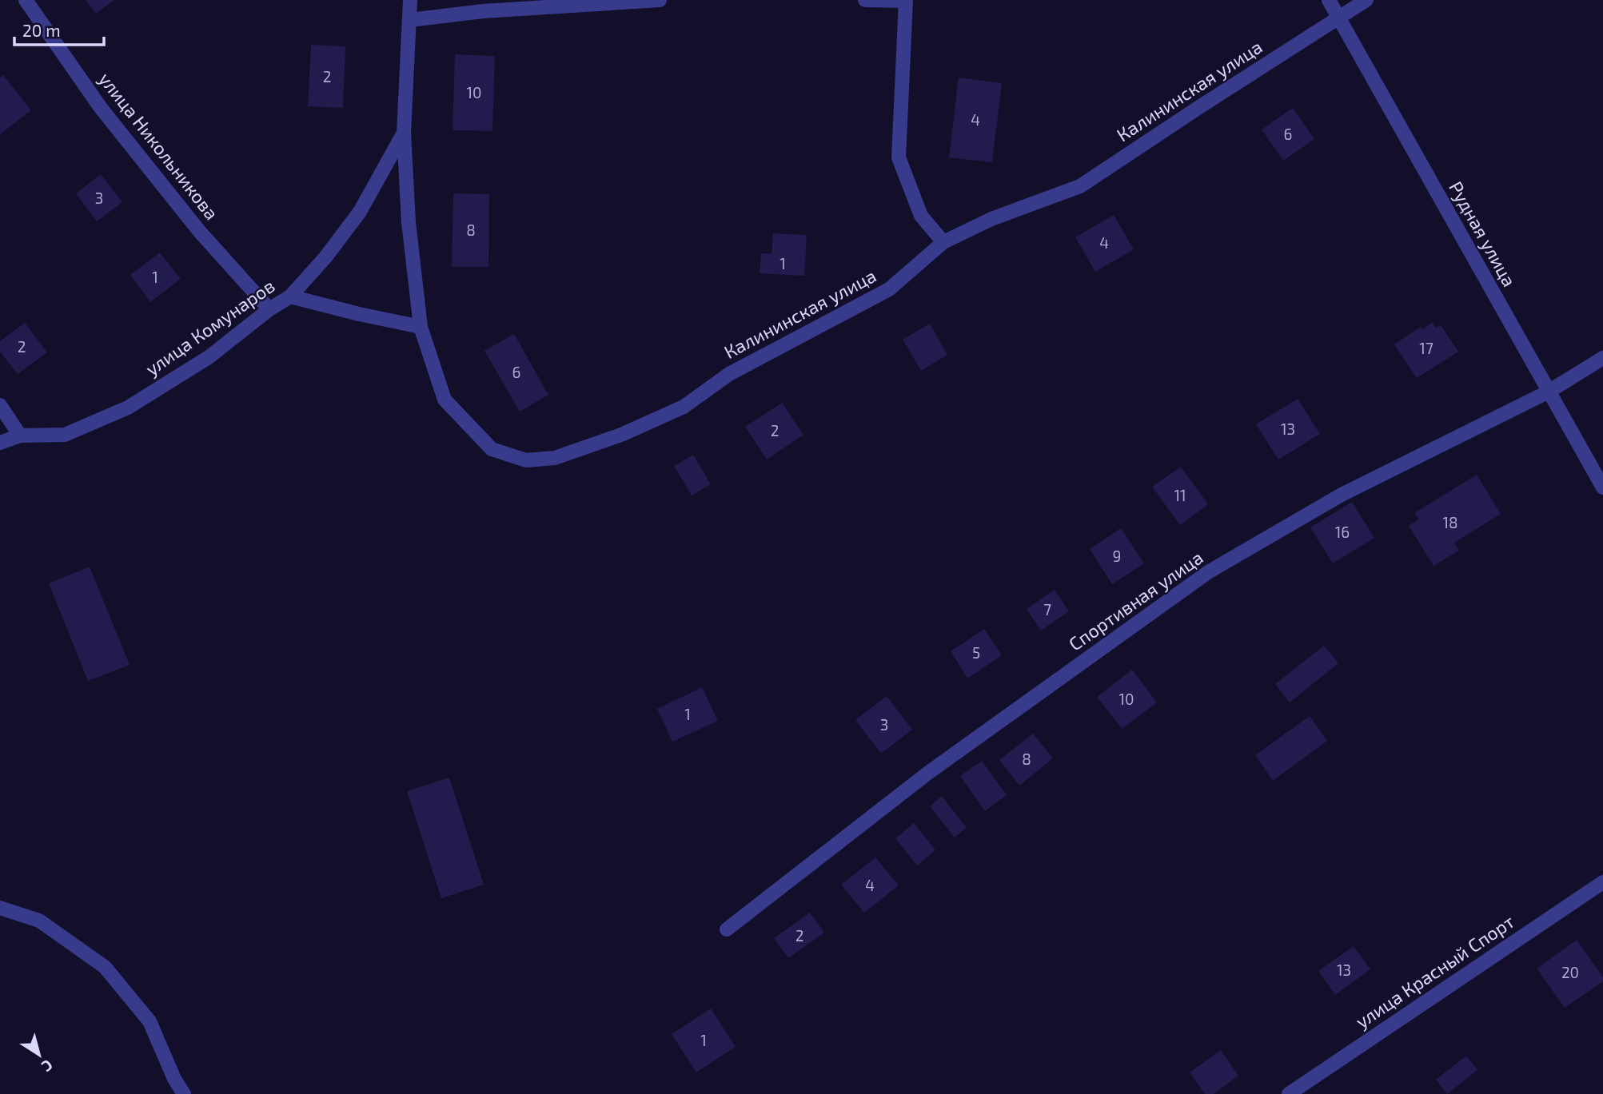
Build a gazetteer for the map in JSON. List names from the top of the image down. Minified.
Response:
{"streets":{"street":["Калининская улица","улица Никольникова","Рудная улица","улица Комунаров","Спортивная улица","улица Красный Спорт"]},"crossings":[["Калининская улица","Рудная улица"],["улица Никольникова","улица Комунаров"],["Рудная улица","Спортивная улица"]],"house_numbers":["2","10","4","6","3","8","4","1","1","2","17","6","13","2","11","18","16","9","7","5","10","1","3","8","4","2","13","20","1"],"scale_bar":"20 m","north":"bottom right"}
